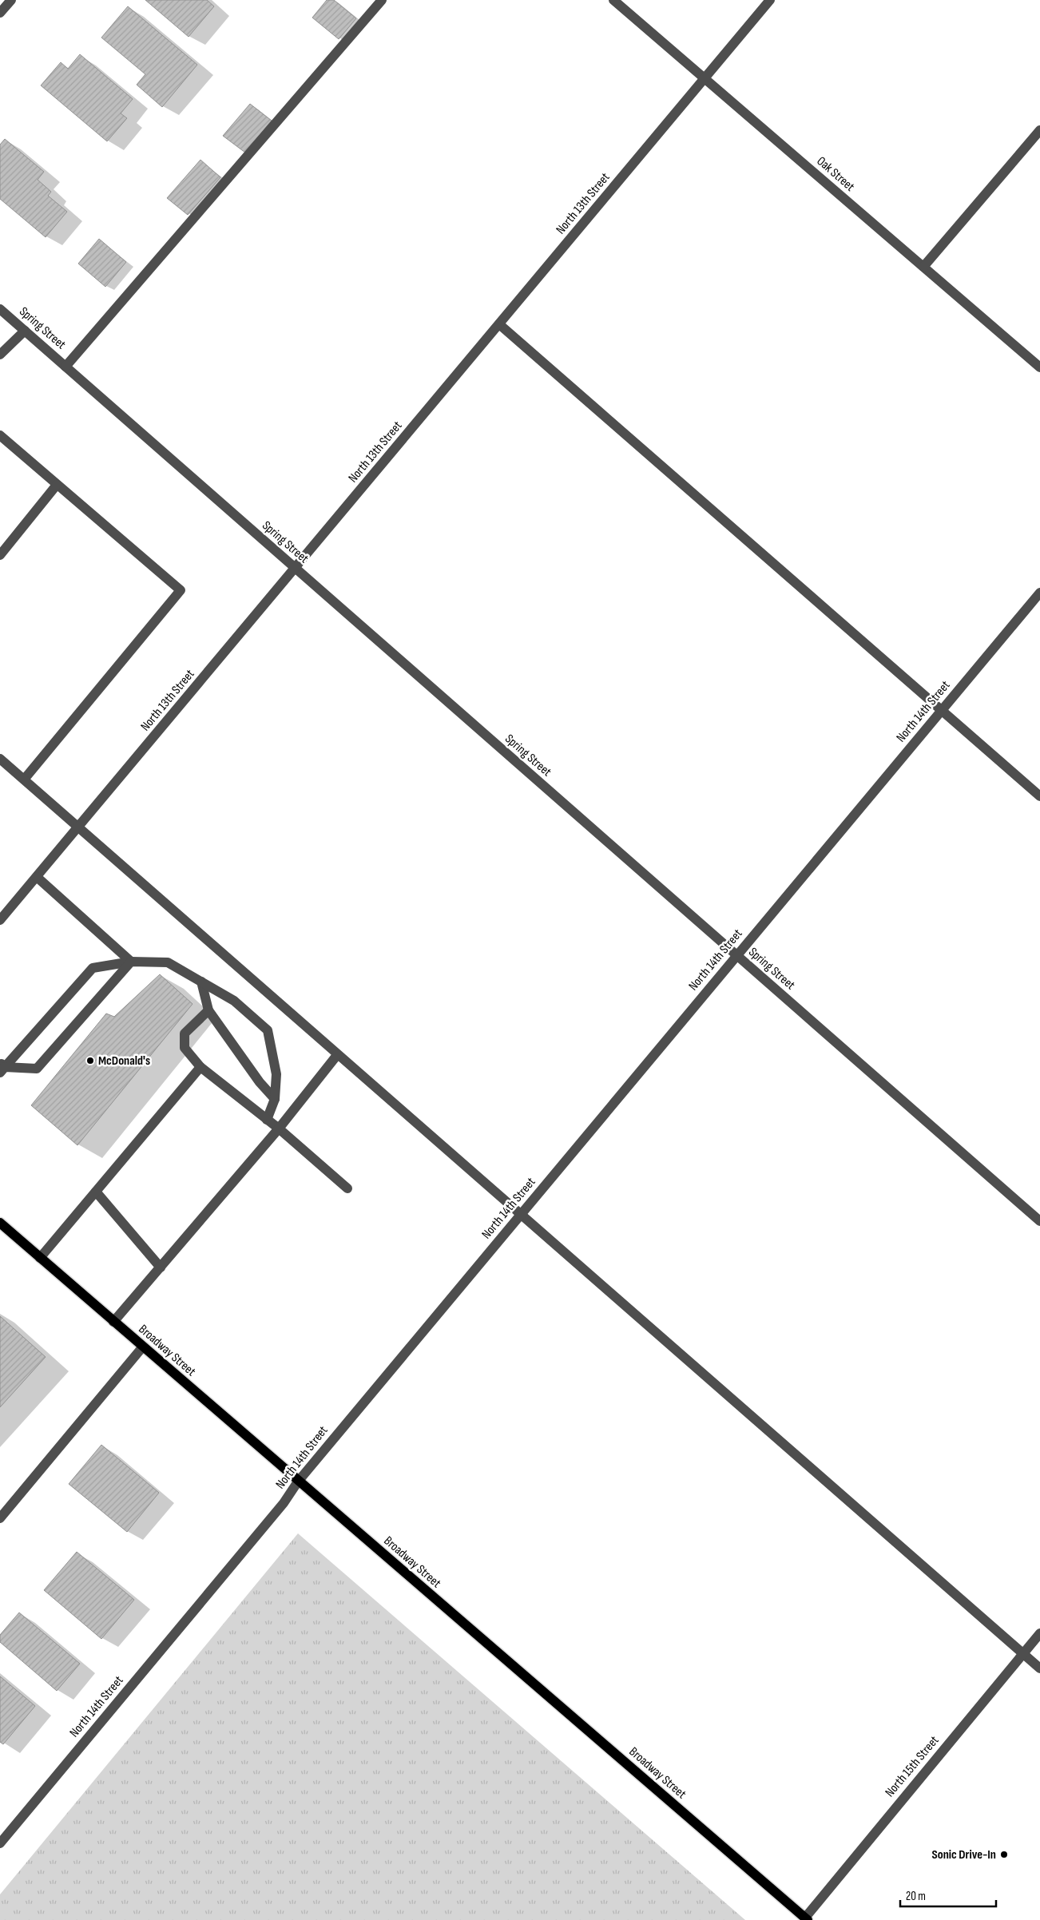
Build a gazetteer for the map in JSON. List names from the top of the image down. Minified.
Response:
{"streets":{"main road":["Broadway Street"],"street":["Oak Street","North 13th Street","Spring Street","North 14th Street","North 15th Street"]},"crossings":[["Oak Street","North 13th Street"],["North 13th Street","Spring Street"],["Spring Street","North 14th Street"],["North 14th Street","Broadway Street"],["Broadway Street","North 15th Street"]],"places":["McDonald's","Sonic Drive-In"],"scale_bar":"20 m"}
